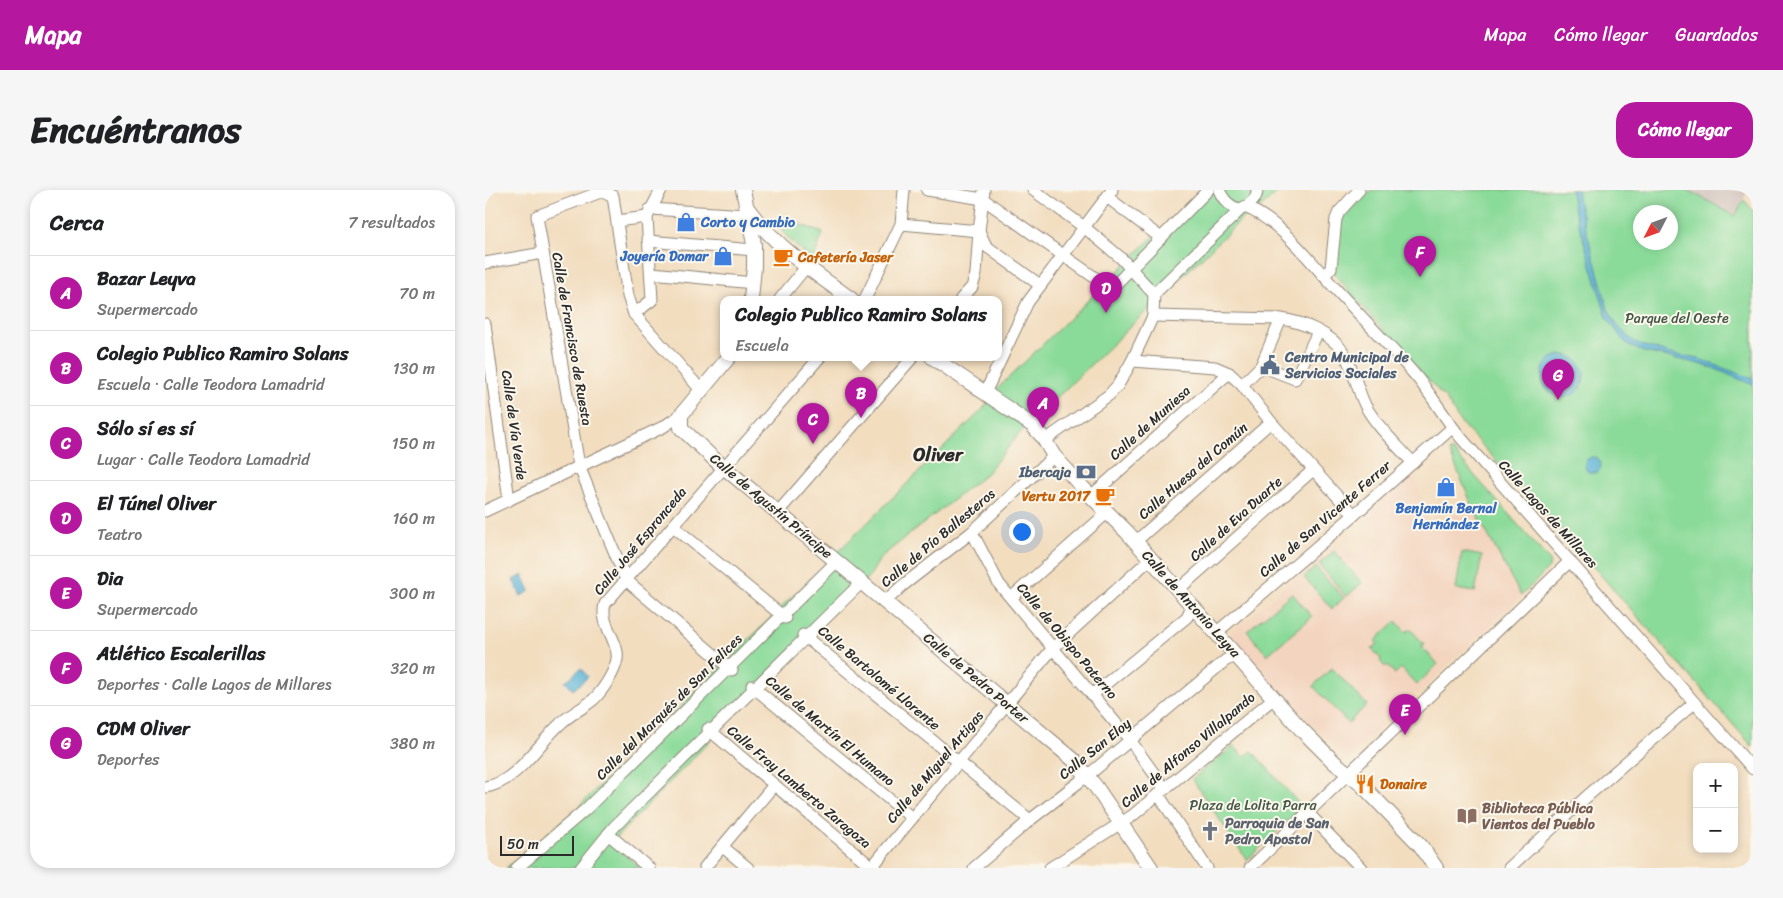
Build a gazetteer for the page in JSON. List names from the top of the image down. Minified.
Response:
{"streets":{"street":["Calle de Francisco de Ruesta","Calle de Muniesa","Calle de Vía Verde","Calle Huesa del Común","Calle de Agustín Príncipe","Calle Lagos de Millares","Calle de Eva Duarte","Calle de San Vicente Ferrer","Calle de Pío Ballesteros","Calle José Espronceda","Calle de Antonio Leyva","Calle de Obispo Paterno","Calle Bartolomé Llorente","Calle de Pedro Porter","Calle del Marqués de San Felices","Calle de Martín El Humano","Calle San Eloy","Calle de Alfonso Villalpando","Calle de Miguel Artigas","Calle Fray Lamberto Zaragoza"]},"crossings":[["Calle de Francisco de Ruesta","Calle José Espronceda"],["Calle de Muniesa","Calle de Antonio Leyva"],["Calle Huesa del Común","Calle de Antonio Leyva"],["Calle de Agustín Príncipe","Calle José Espronceda"],["Calle de Agustín Príncipe","Calle de Pedro Porter"],["Calle de Agustín Príncipe","Calle del Marqués de San Felices"],["Calle Lagos de Millares","Calle de San Vicente Ferrer"],["Calle de Eva Duarte","Calle de Antonio Leyva"],["Calle de San Vicente Ferrer","Calle de Antonio Leyva"],["Calle de Pío Ballesteros","Calle de Antonio Leyva"],["Calle de Pío Ballesteros","Calle de Obispo Paterno"],["Calle de Pío Ballesteros","Calle de Pedro Porter"],["Calle de Antonio Leyva","Calle San Eloy"],["Calle de Antonio Leyva","Calle de Alfonso Villalpando"],["Calle de Antonio Leyva","Calle de Miguel Artigas"],["Calle de Obispo Paterno","Calle San Eloy"],["Calle de Obispo Paterno","Calle de Alfonso Villalpando"],["Calle de Obispo Paterno","Calle de Miguel Artigas"],["Calle Bartolomé Llorente","Calle San Eloy"],["Calle Bartolomé Llorente","Calle de Miguel Artigas"],["Calle de Pedro Porter","Calle San Eloy"],["Calle de Pedro Porter","Calle de Alfonso Villalpando"],["Calle de Pedro Porter","Calle de Miguel Artigas"],["Calle de Martín El Humano","Calle de Miguel Artigas"],["Calle de Miguel Artigas","Calle Fray Lamberto Zaragoza"]],"districts":["Oliver"],"parks":["Parque del Oeste","Plaza de Lolita Parra"],"places":{"shop":["Corto y Cambio","Joyería Domar","Benjamín Bernal Hernández"],"cafe":["Cafetería Jaser","Vertu 2017"],"public building":["Centro Municipal de Servicios Sociales"],"bank":["Ibercaja"],"restaurant":["Donaire"],"library":["Biblioteca Pública Vientos del Pueblo"],"church":["Parroquia de San Pedro Apostol"]},"scale_bar":"50 m","north":"bottom left","page":{"header":"Mapa","nav":["Mapa","Cómo llegar","Guardados"],"title":"Encuéntranos","buttons":"Cómo llegar","heading":["Cerca","7 resultados"],"pins":["F","D","G","B","A","C","E"],"list":[{"mark":"A","name":"Bazar Leyva","note":"Supermercado","value":"70 m"},{"mark":"B","name":"Colegio Publico Ramiro Solans","note":"Escuela · Calle Teodora Lamadrid","value":"130 m"},{"mark":"C","name":"Sólo sí es sí","note":"Lugar · Calle Teodora Lamadrid","value":"150 m"},{"mark":"D","name":"El Túnel Oliver","note":"Teatro","value":"160 m"},{"mark":"E","name":"Dia","note":"Supermercado","value":"300 m"},{"mark":"F","name":"Atlético Escalerillas","note":"Deportes · Calle Lagos de Millares","value":"320 m"},{"mark":"G","name":"CDM Oliver","note":"Deportes","value":"380 m"}],"popup":["Colegio Publico Ramiro Solans","Escuela"],"map_buttons":["+","−"],"scale":"50 m"}}
